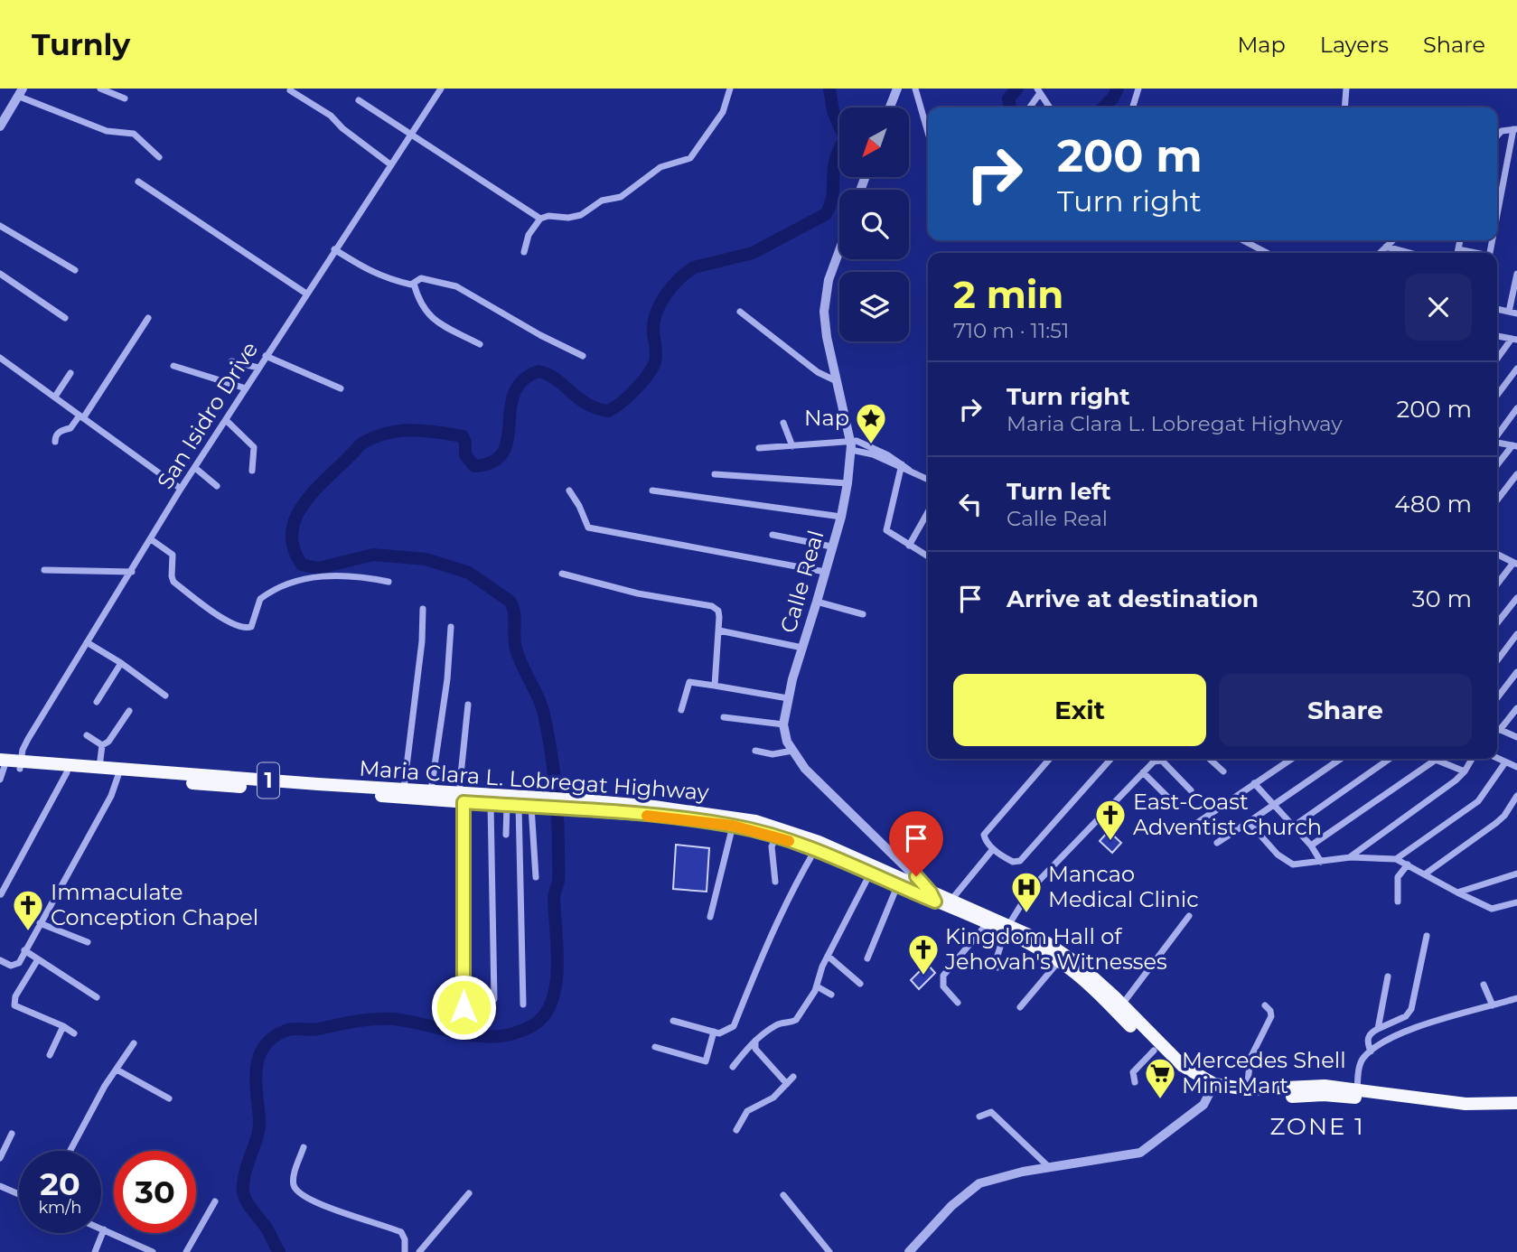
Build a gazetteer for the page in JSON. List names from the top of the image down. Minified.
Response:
{"streets":{"highway":["1","Maria Clara L. Lobregat Highway"],"street":["San Isidro Drive","Calle Real"]},"crossings":[["San Isidro Drive","Maria Clara L. Lobregat Highway"],["Calle Real","Maria Clara L. Lobregat Highway"]],"districts":["ZONE 1"],"places":{"place":["Nap"],"church":["East-Coast Adventist Church","Immaculate Conception Chapel","Kingdom Hall of Jehovah's Witnesses"],"hospital":["Mancao Medical Clinic"],"supermarket":["Mercedes Shell Mini-Mart"]},"north":"bottom left","page":{"header":"Turnly","nav":["Map","Layers","Share"],"turn":["200 m","Turn right"],"heading":["2 min","710 m · 11:51"],"list":[{"name":"Turn right","note":"Maria Clara L. Lobregat Highway","value":"200 m"},{"name":"Turn left","note":"Calle Real","value":"480 m"},{"name":"Arrive at destination","value":"30 m"}],"buttons":["Exit","Share"],"speed":"20 km/h","limit":"30"}}
